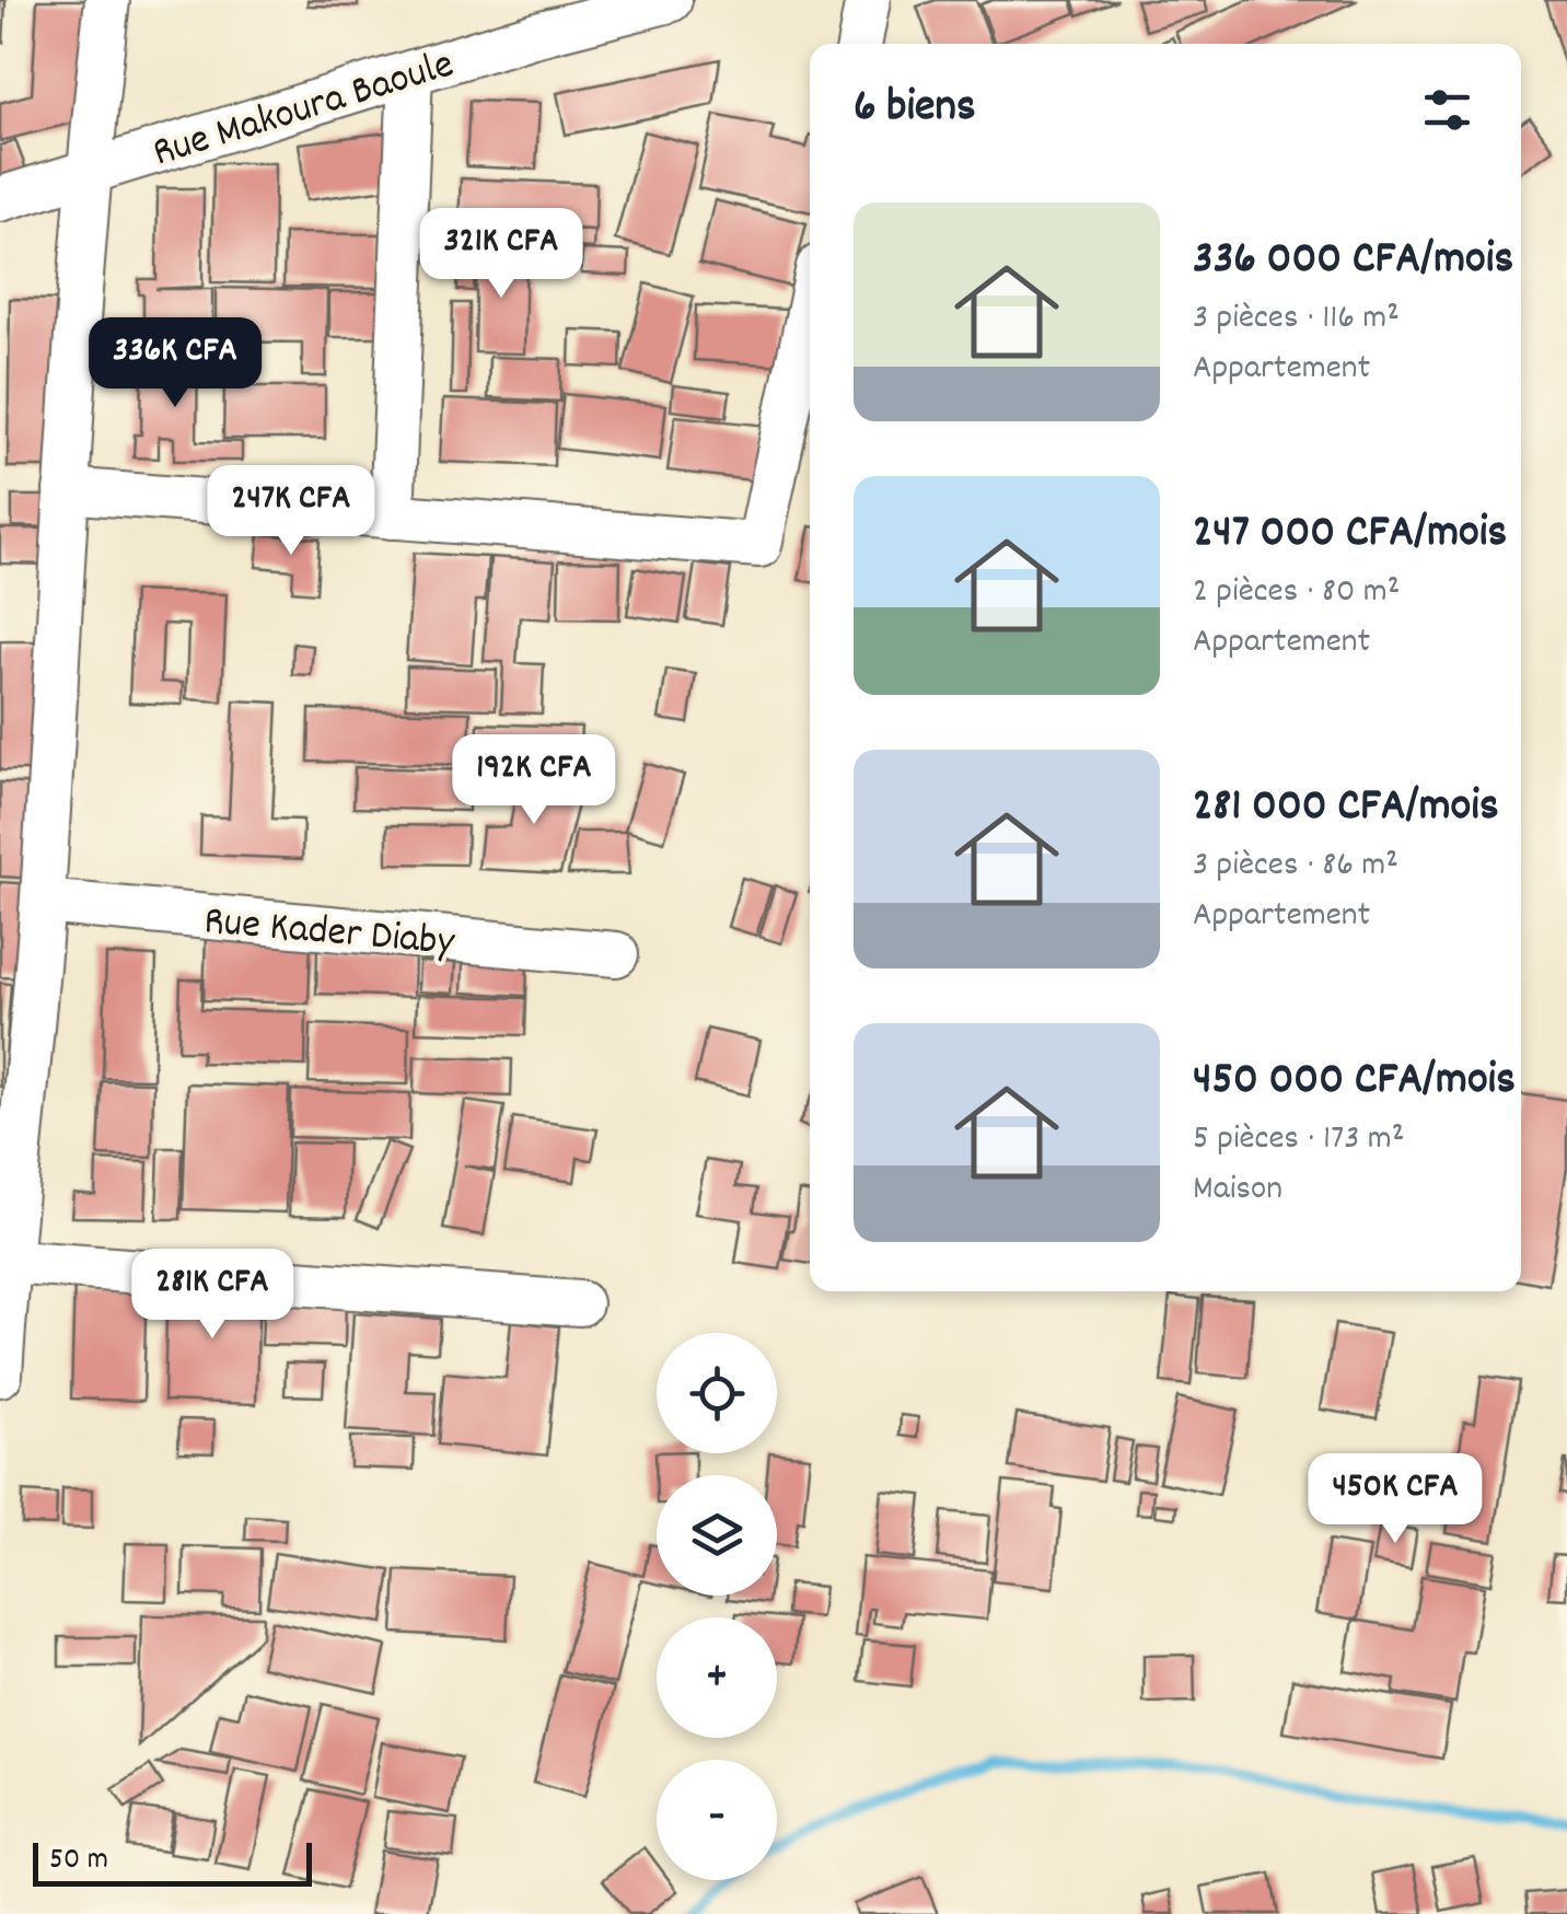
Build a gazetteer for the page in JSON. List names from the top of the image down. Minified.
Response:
{"streets":{"street":["Rue Makoura Baoule","Rue Kader Diaby"]},"scale_bar":"50 m","page":{"heading":"6 biens","list":[{"name":"336 000 CFA/mois","note":"3 pièces · 116 m² · Appartement"},{"name":"247 000 CFA/mois","note":"2 pièces · 80 m² · Appartement"},{"name":"281 000 CFA/mois","note":"3 pièces · 86 m² · Appartement"},{"name":"450 000 CFA/mois","note":"5 pièces · 173 m² · Maison"}],"price":["321K CFA","336K CFA","247K CFA","192K CFA","281K CFA","450K CFA"],"map_buttons":["+","−"],"scale":"50 m"}}
